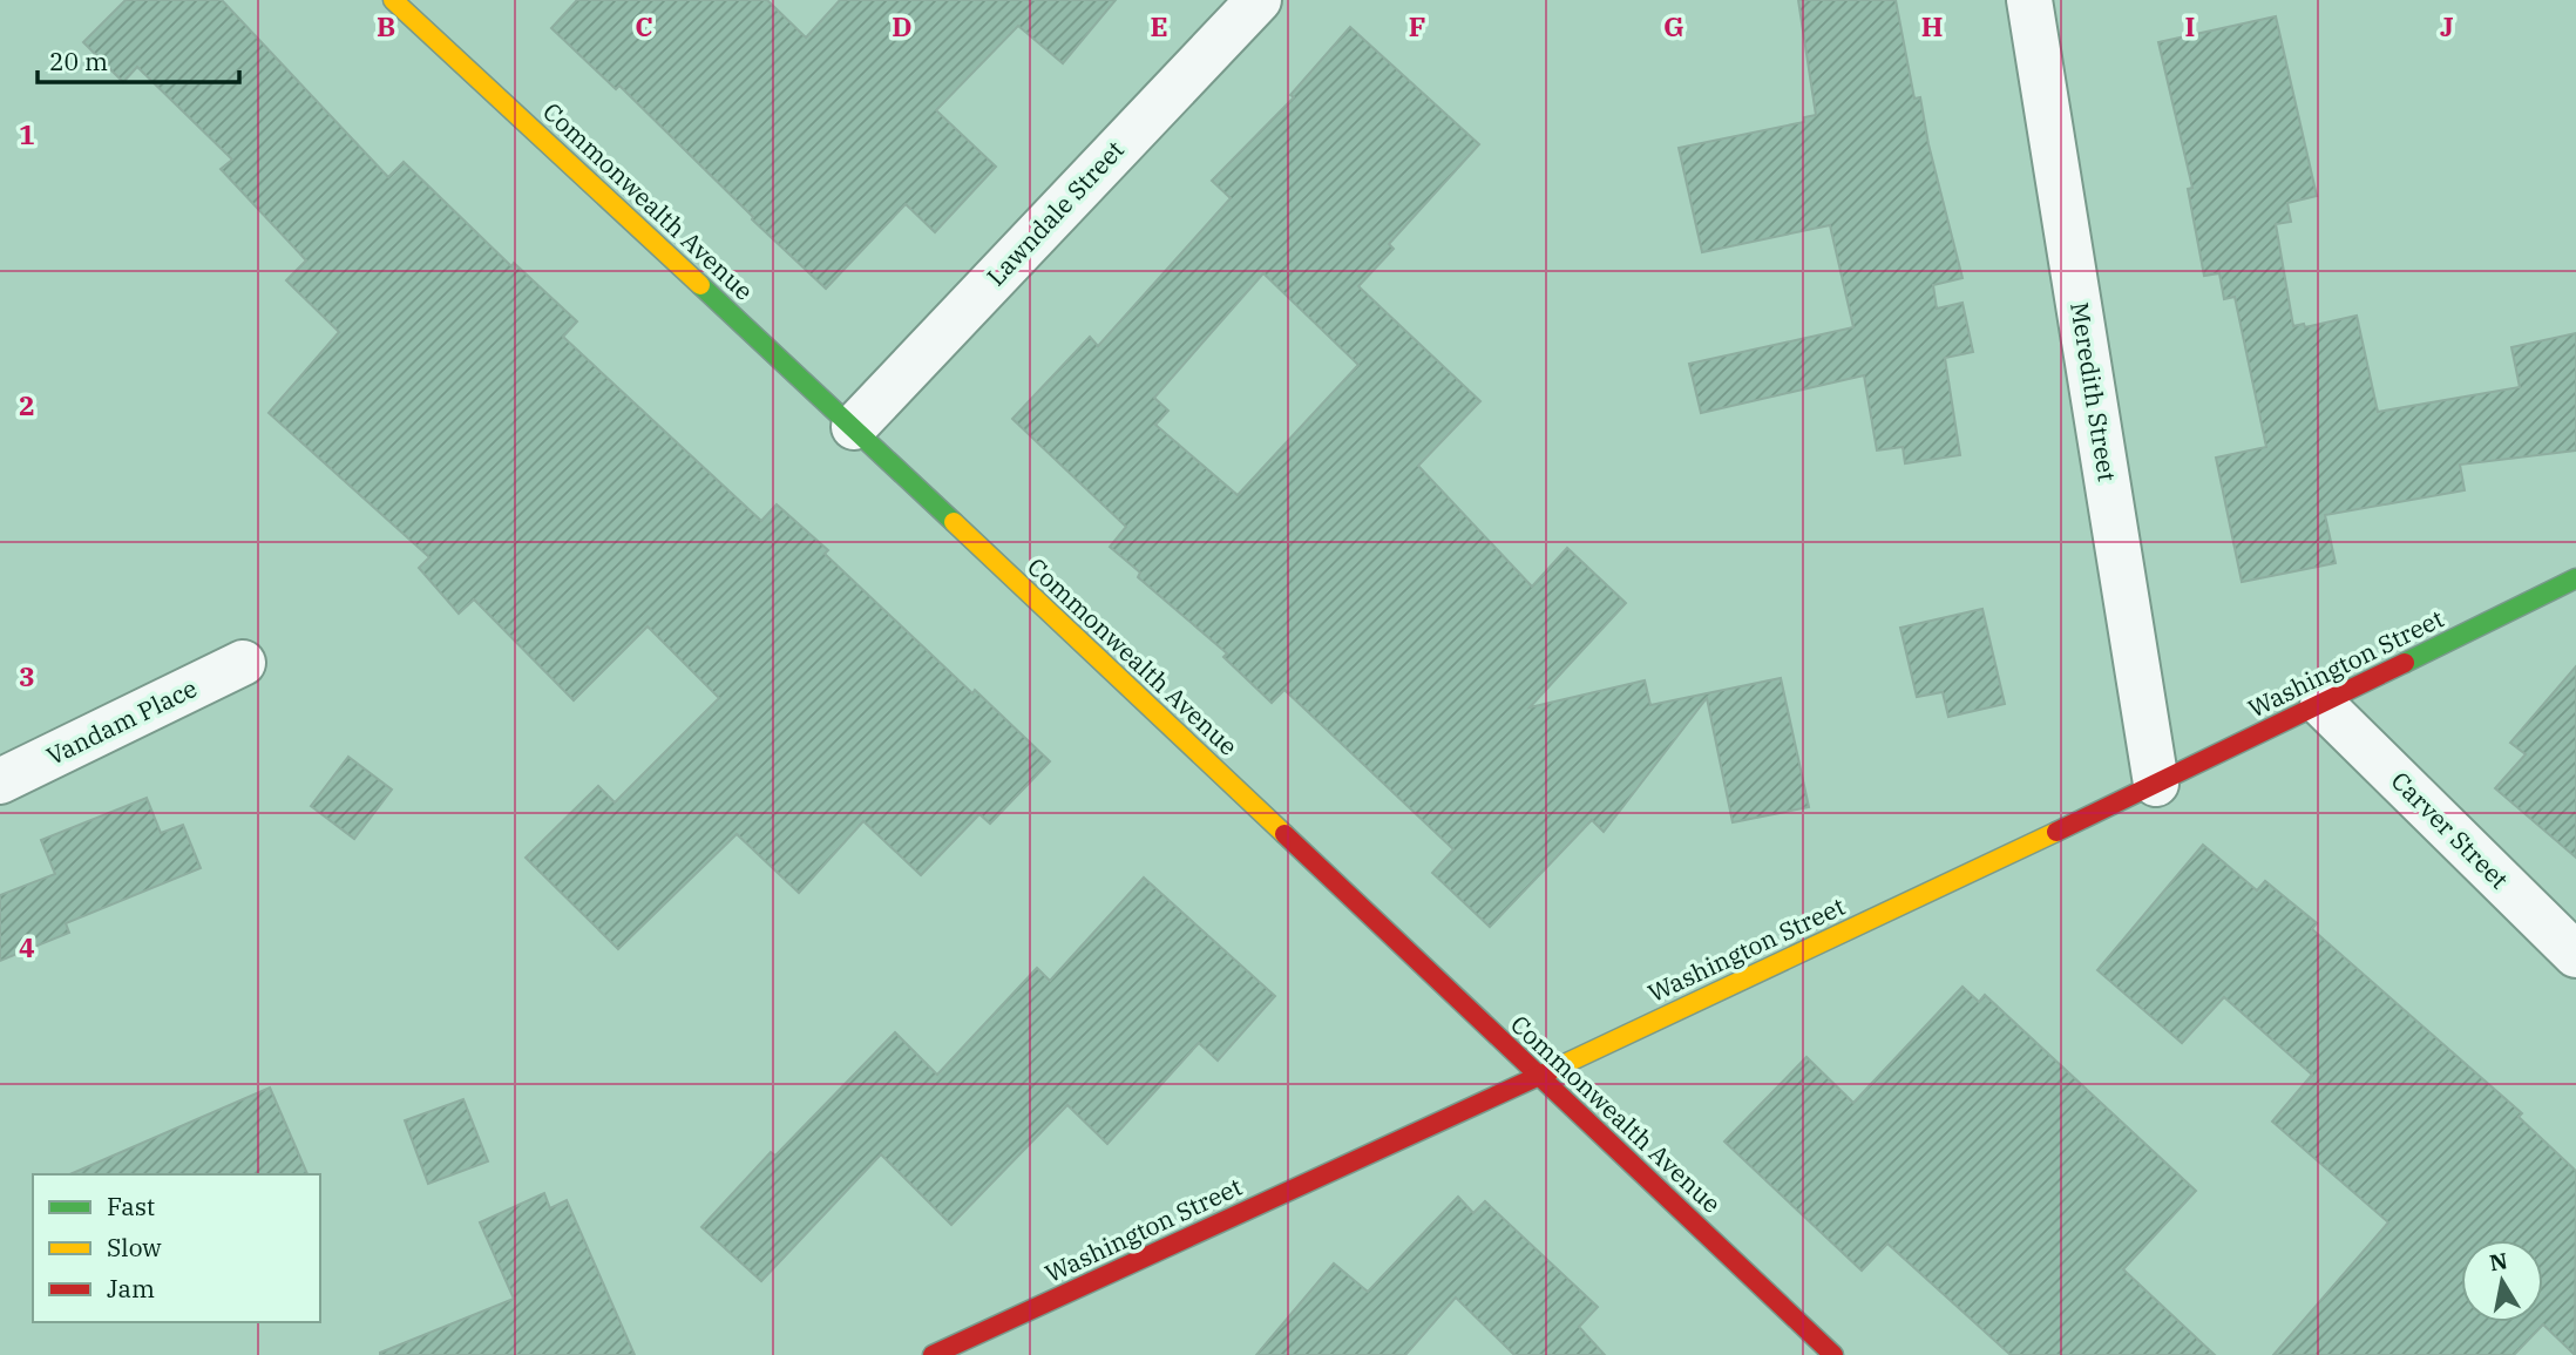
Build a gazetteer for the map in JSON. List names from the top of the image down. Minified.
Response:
{"streets":{"street":["Commonwealth Avenue","Lawndale Street","Meredith Street","Washington Street","Vandam Place","Carver Street"]},"crossings":[["Commonwealth Avenue","Lawndale Street"],["Commonwealth Avenue","Washington Street"],["Meredith Street","Washington Street"],["Washington Street","Carver Street"]],"legend":["Fast","Slow","Jam"],"scale_bar":"20 m","north":"top","grid":{"columns":["B","C","D","E","F","G","H","I","J"],"rows":["1","2","3","4"]}}
